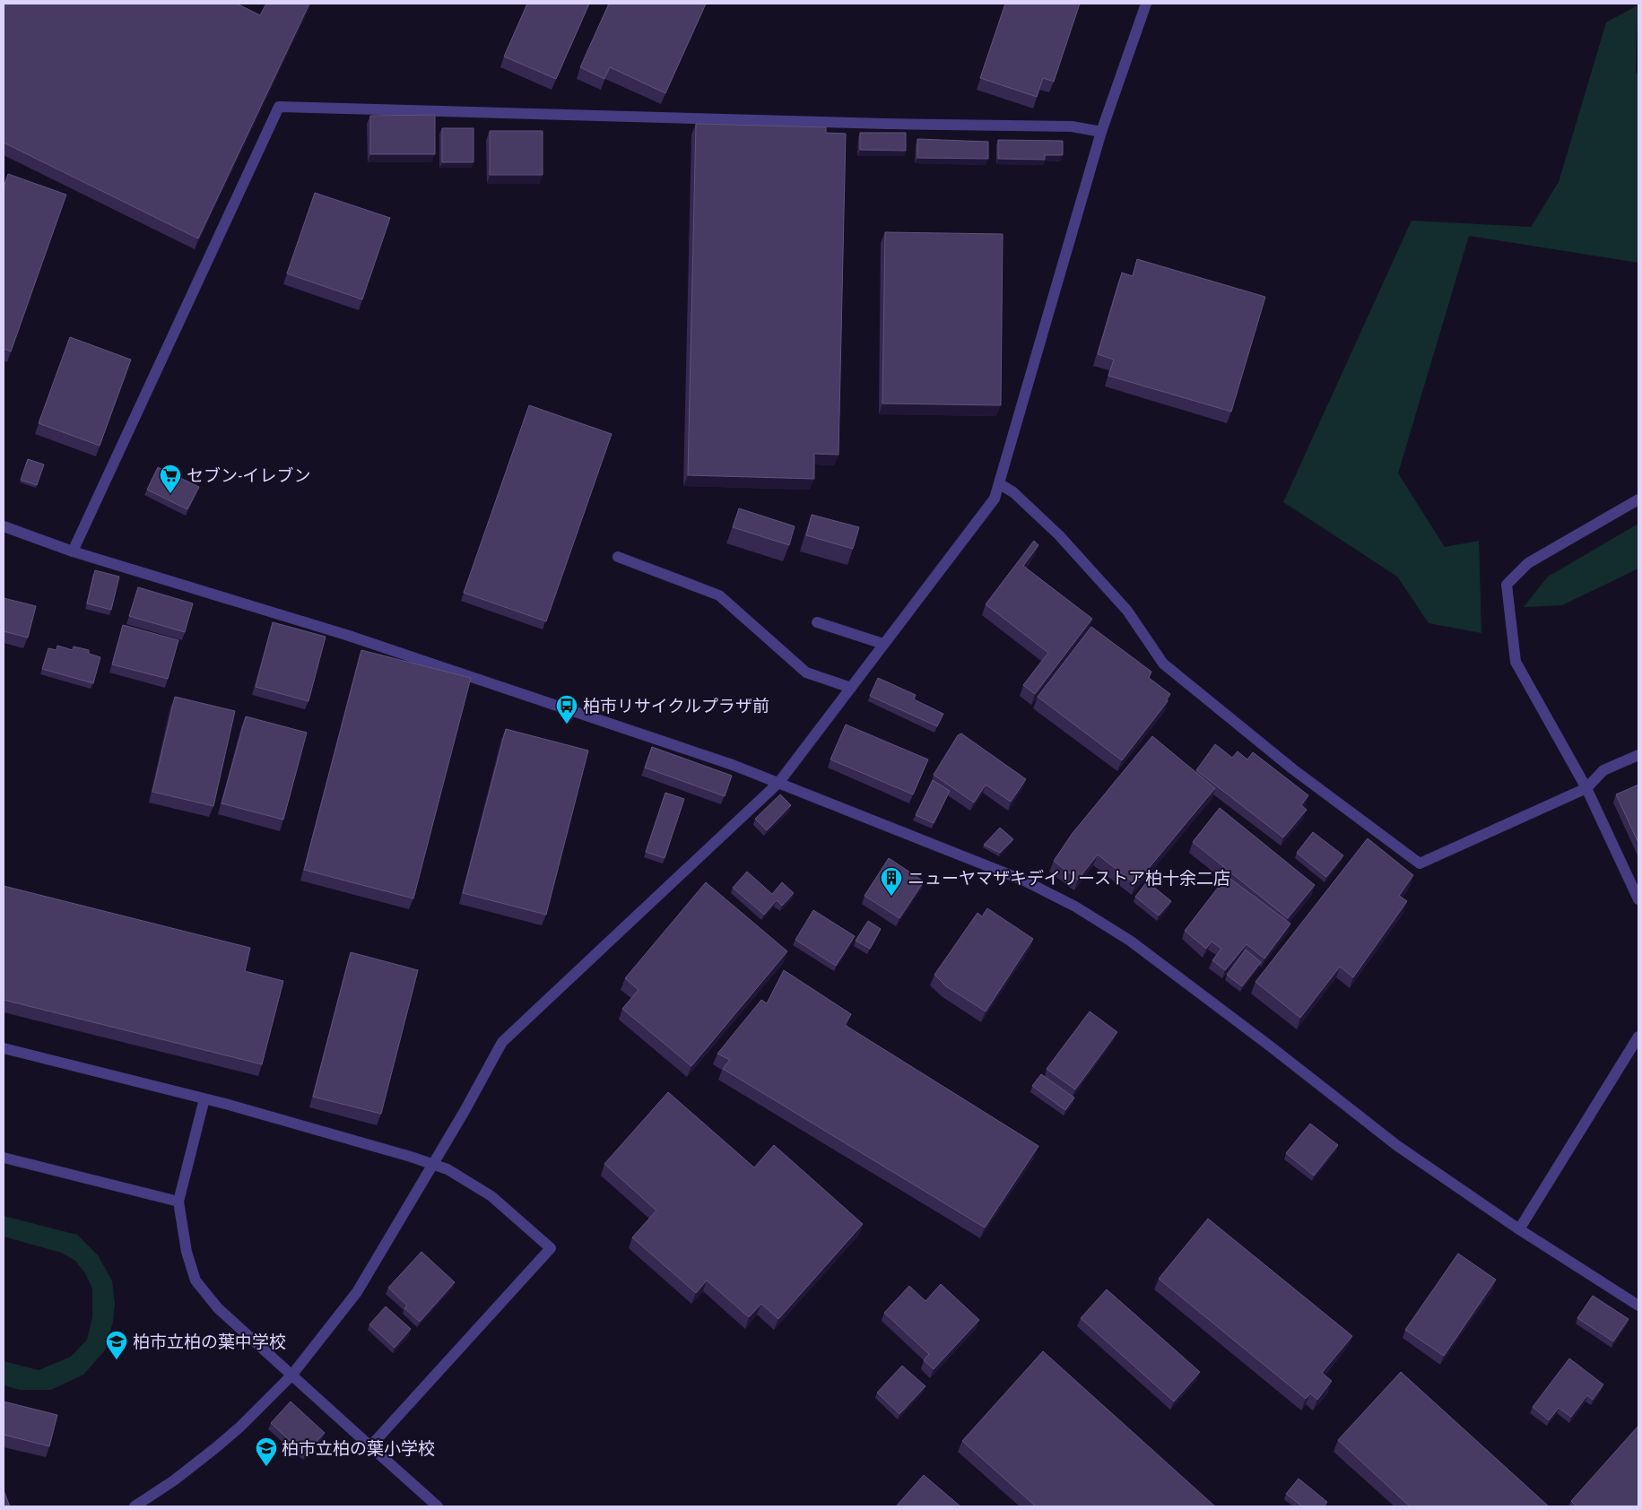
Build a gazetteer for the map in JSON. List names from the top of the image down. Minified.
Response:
{"places":{"supermarket":["セブン-イレブン"],"bus stop":["柏市リサイクルプラザ前"],"building":["ニューヤマザキデイリーストア柏十余二店"],"school or university":["柏市立柏の葉中学校","柏市立柏の葉小学校"]}}
